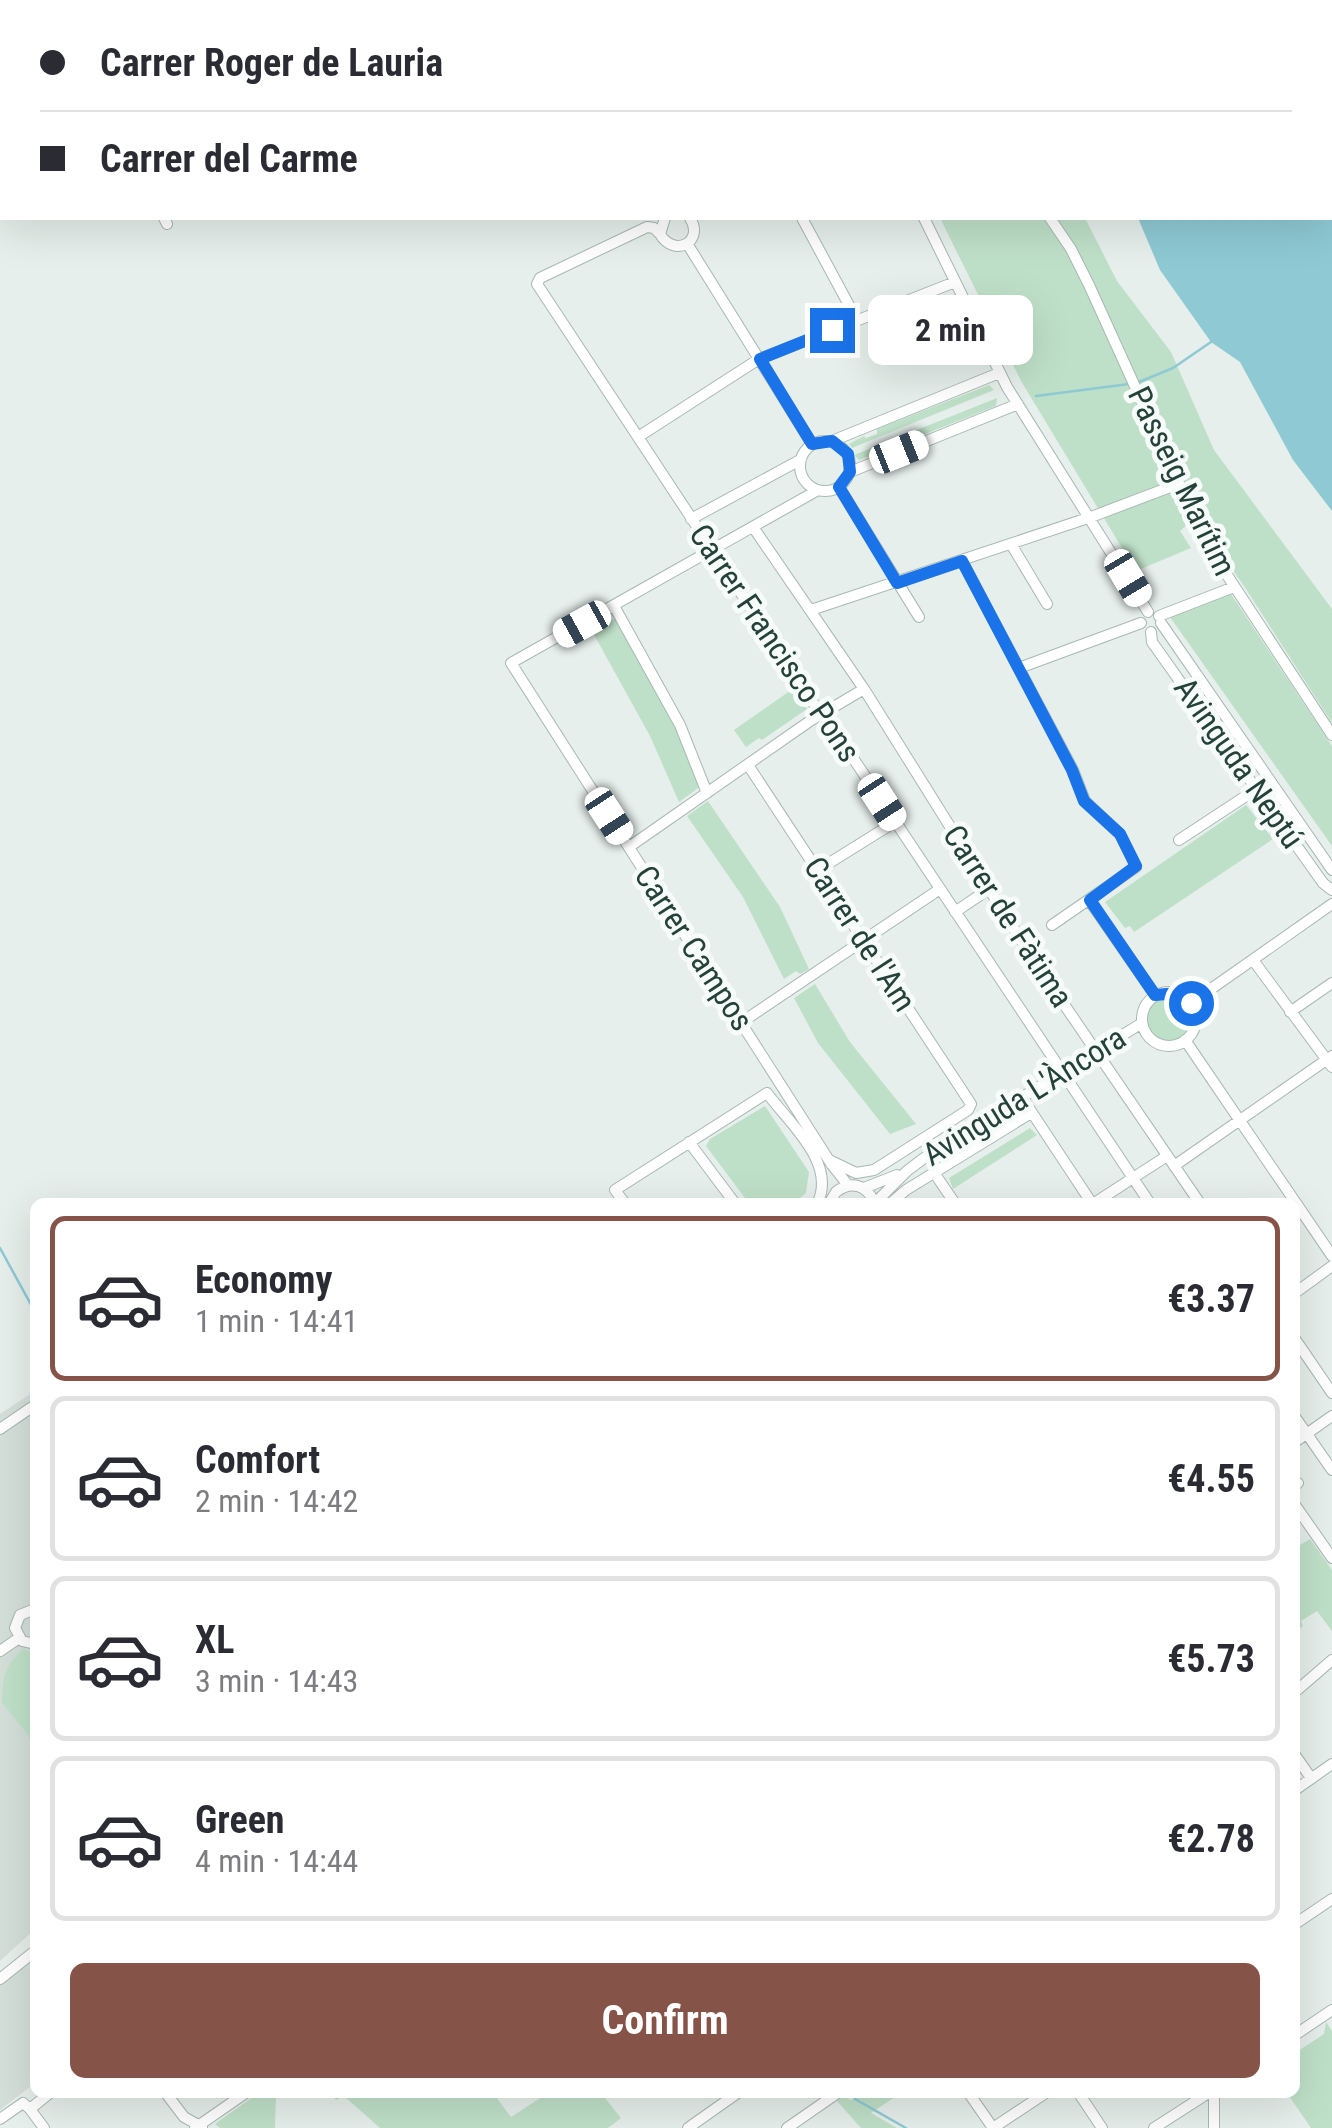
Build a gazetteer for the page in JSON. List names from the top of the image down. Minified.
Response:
{"streets":{"street":["Passeig Marítim","Carrer Francisco Pons","Avinguda Neptú","Carrer de Fàtima","Carrer de l'Am","Carrer Campos","Avinguda L'Àncora"]},"crossings":[["Carrer Francisco Pons","Avinguda L'Àncora"],["Carrer de Fàtima","Avinguda L'Àncora"]],"page":{"banner":["Carrer Roger de Lauria","Carrer del Carme"],"bubble":"2 min","list":[{"name":"Economy","note":"1 min · 14:41","value":"€3.37"},{"name":"Comfort","note":"2 min · 14:42","value":"€4.55"},{"name":"XL","note":"3 min · 14:43","value":"€5.73"},{"name":"Green","note":"4 min · 14:44","value":"€2.78"}],"buttons":"Confirm"}}
